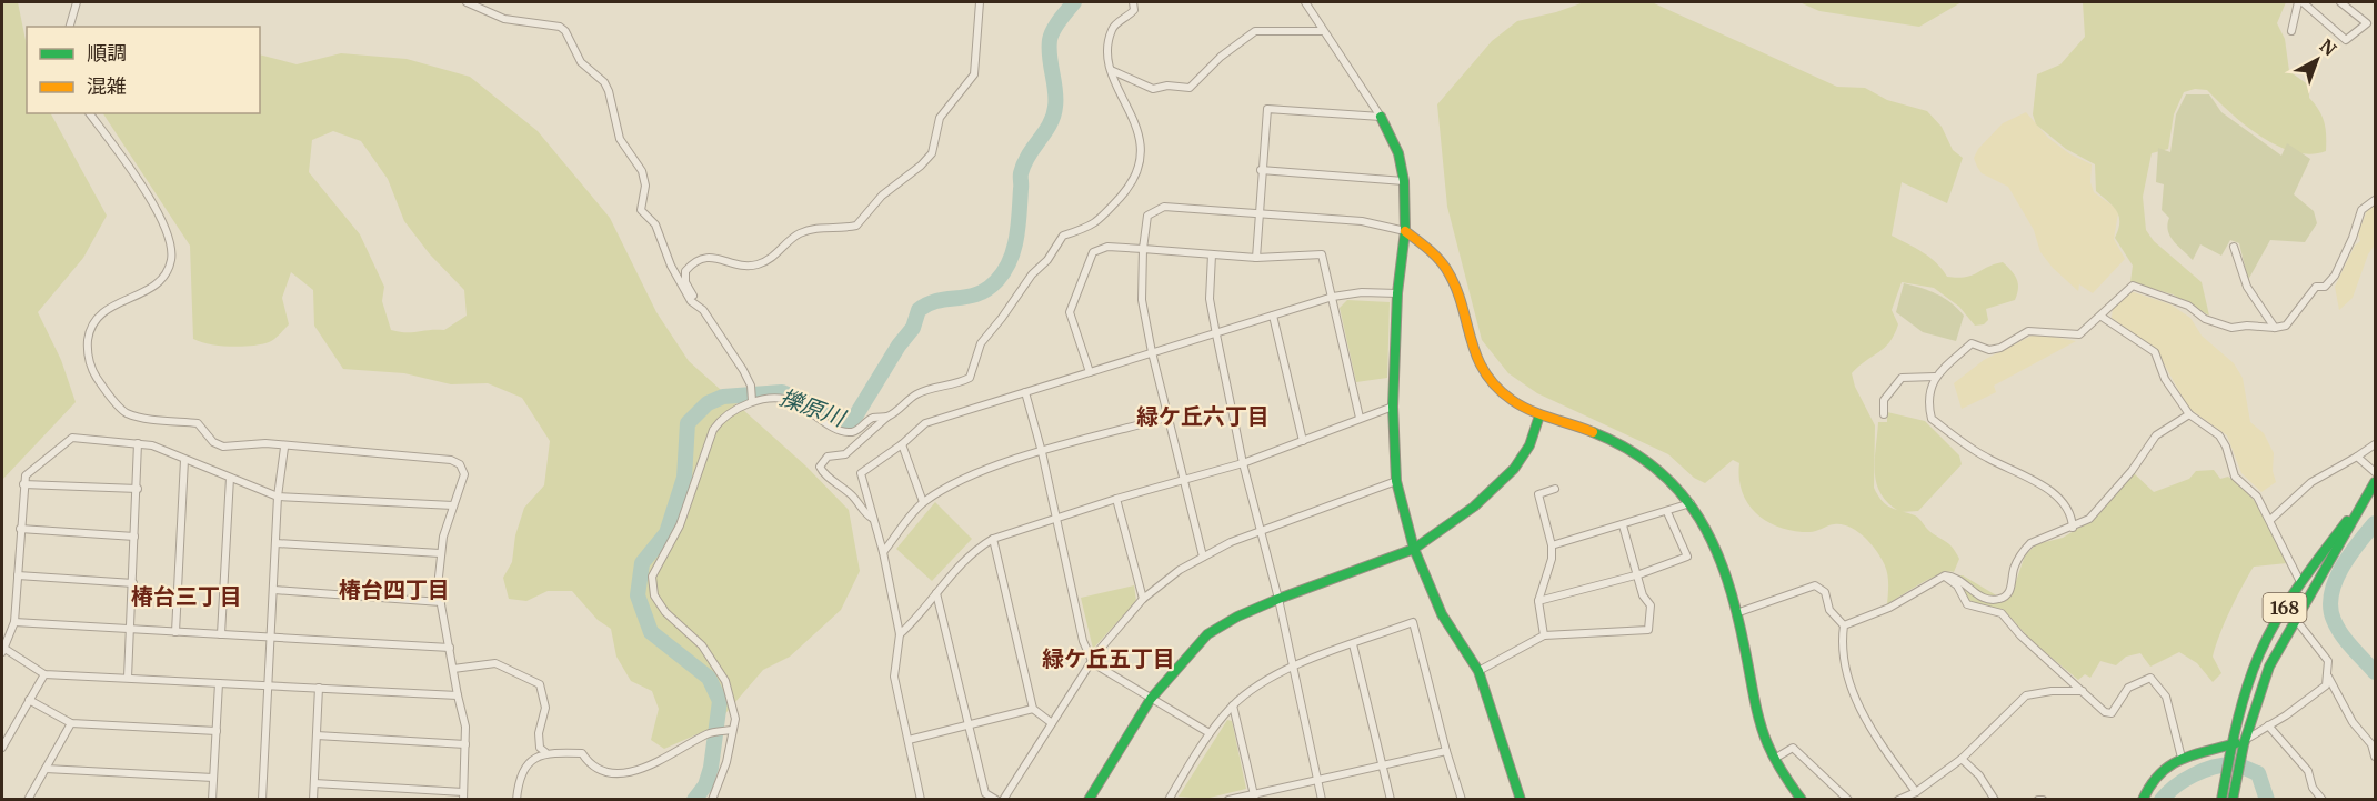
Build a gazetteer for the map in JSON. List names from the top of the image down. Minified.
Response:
{"streets":{"main road":["168"]},"districts":["緑ケ丘六丁目","椿台四丁目","椿台三丁目","緑ケ丘五丁目"],"water":["擽原川"],"legend":["順調","混雑"],"north":"top right"}
